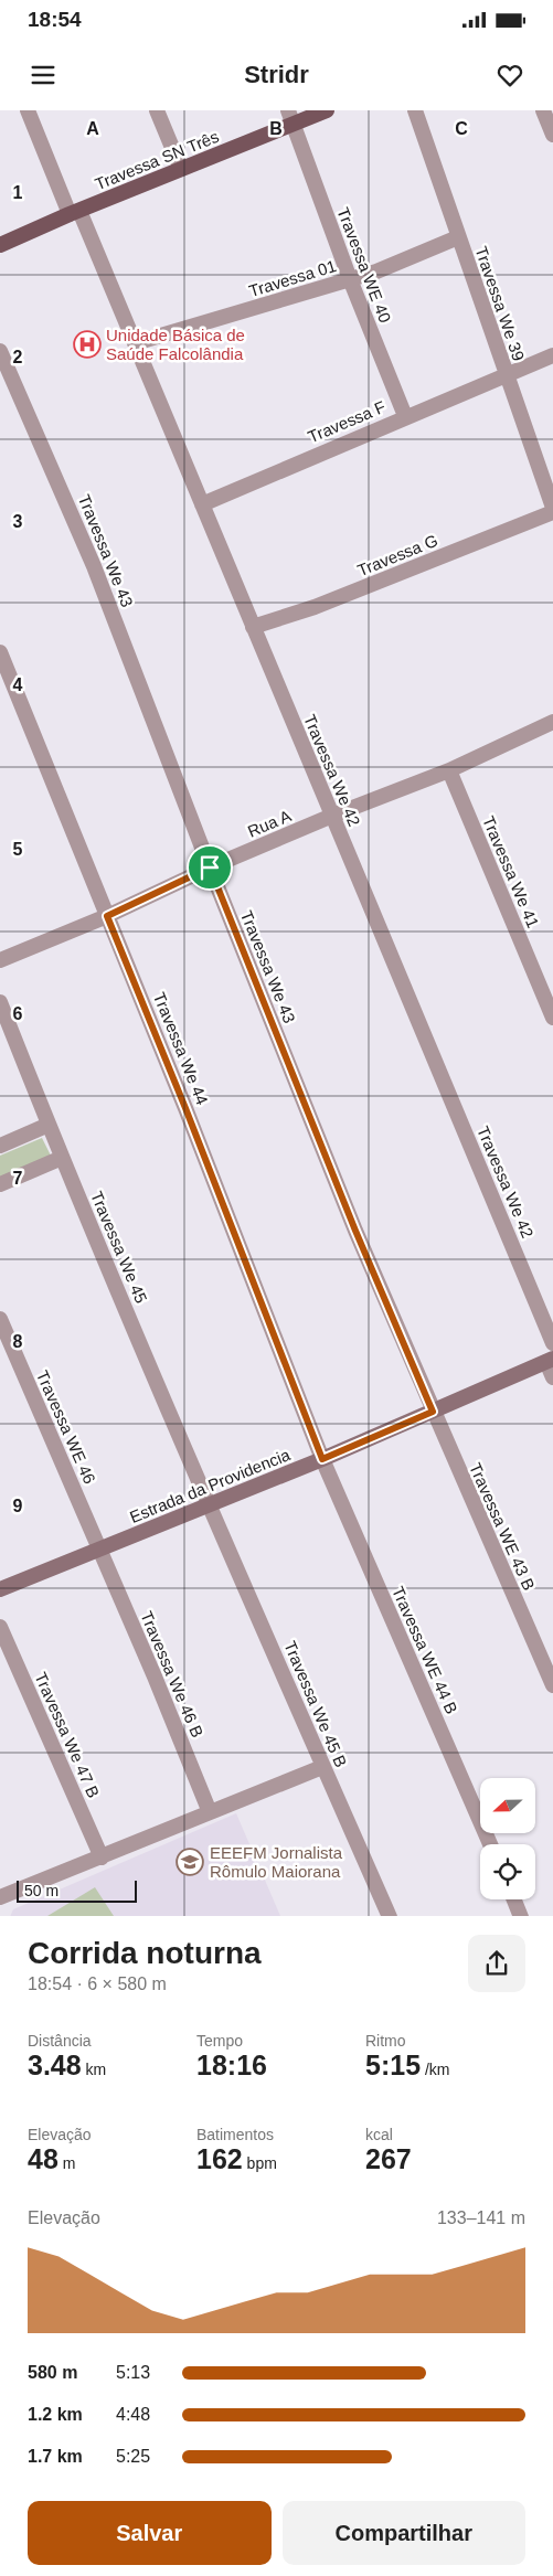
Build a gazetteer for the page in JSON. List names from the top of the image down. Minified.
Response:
{"streets":{"main road":["Travessa SN Três","Estrada da Providencia"],"street":["Travessa WE 40","Travessa 01","Travessa We 39","Travessa F","Travessa We 43","Travessa G","Travessa We 42","Rua A","Travessa We 41","Travessa We 44","Travessa We 45","Travessa WE 46","Travessa WE 43 B","Travessa WE 44 B","Travessa We 46 B","Travessa We 45 B","Travessa We 47 B"]},"crossings":[["Travessa SN Três","Travessa WE 40"],["Travessa SN Três","Travessa We 42"],["Travessa WE 40","Travessa 01"],["Travessa WE 40","Travessa F"],["Travessa 01","Travessa We 39"],["Travessa 01","Travessa We 42"],["Travessa We 39","Travessa F"],["Travessa F","Travessa We 42"],["Travessa We 43","Rua A"],["Travessa We 43","Estrada da Providencia"],["Travessa We 43","Travessa WE 43 B"],["Travessa G","Travessa We 42"],["Travessa We 42","Rua A"],["Rua A","Travessa We 41"],["Rua A","Travessa We 44"],["Travessa We 44","Estrada da Providencia"],["Travessa We 44","Travessa WE 44 B"],["Travessa We 45","Estrada da Providencia"],["Travessa We 45","Travessa We 45 B"],["Travessa WE 46","Estrada da Providencia"],["Travessa WE 46","Travessa We 46 B"],["Estrada da Providencia","Travessa WE 43 B"],["Estrada da Providencia","Travessa WE 44 B"],["Estrada da Providencia","Travessa We 46 B"],["Estrada da Providencia","Travessa We 45 B"]],"places":{"hospital":["Unidade Básica de Saúde Falcolândia"],"school or university":["EEEFM Jornalista Rômulo Maiorana"]},"scale_bar":"50 m","north":"left","page":{"status":"18:54","header":"Stridr","scale":"50 m","heading":["Corrida noturna","18:54 · 6 × 580 m"],"stats":[["Distância","3.48 km"],["Tempo","18:16"],["Ritmo","5:15 /km"],["Elevação","48 m"],["Batimentos","162 bpm"],["kcal","267"]],"chart":["Elevação","133–141 m"],"list":[{"name":"580 m","note":"5:13"},{"name":"1.2 km","note":"4:48"},{"name":"1.7 km","note":"5:25"}],"buttons":["Salvar","Compartilhar"]},"grid":{"columns":["A","B","C"],"rows":["1","2","3","4","5","6","7","8","9"]}}
